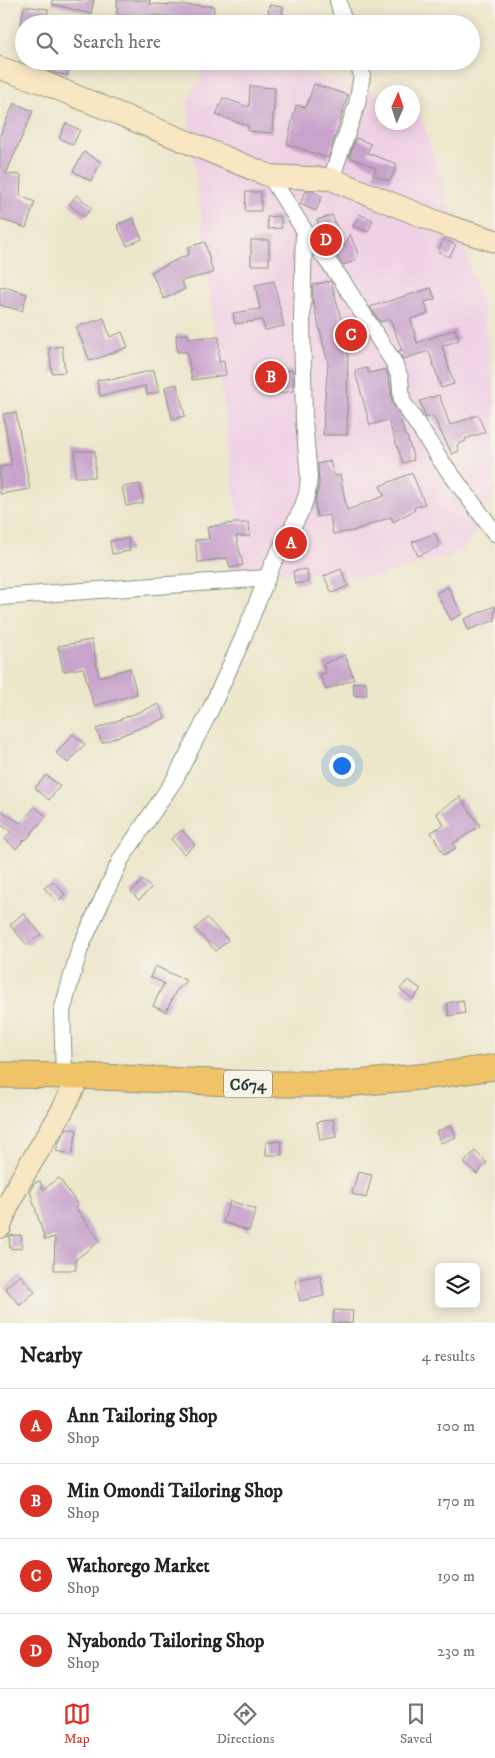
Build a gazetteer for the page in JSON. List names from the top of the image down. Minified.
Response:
{"streets":{"main road":["C674"]},"north":"top","page":{"search":"Search here","pins":["D","C","B","A"],"heading":["Nearby","4 results"],"list":[{"mark":"A","name":"Ann Tailoring Shop","note":"Shop","value":"100 m"},{"mark":"B","name":"Min Omondi Tailoring Shop","note":"Shop","value":"170 m"},{"mark":"C","name":"Wathorego Market","note":"Shop","value":"190 m"},{"mark":"D","name":"Nyabondo Tailoring Shop","note":"Shop","value":"230 m"}],"nav":["Map","Directions","Saved"]}}
